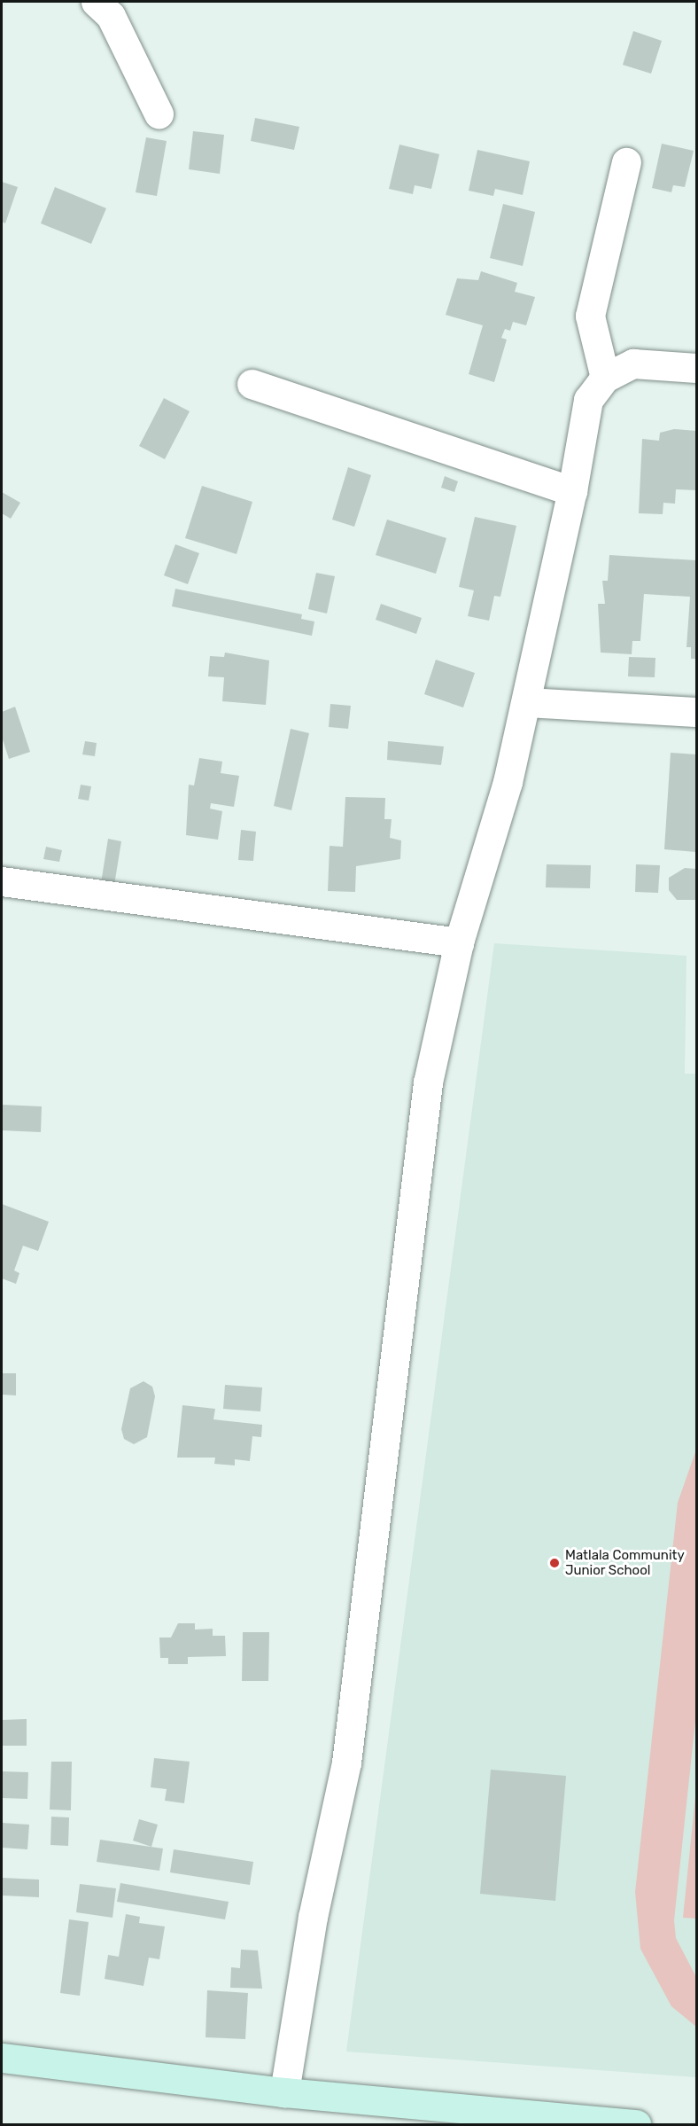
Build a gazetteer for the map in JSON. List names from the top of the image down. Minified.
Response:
{"places":["Matlala Community Junior School"]}
